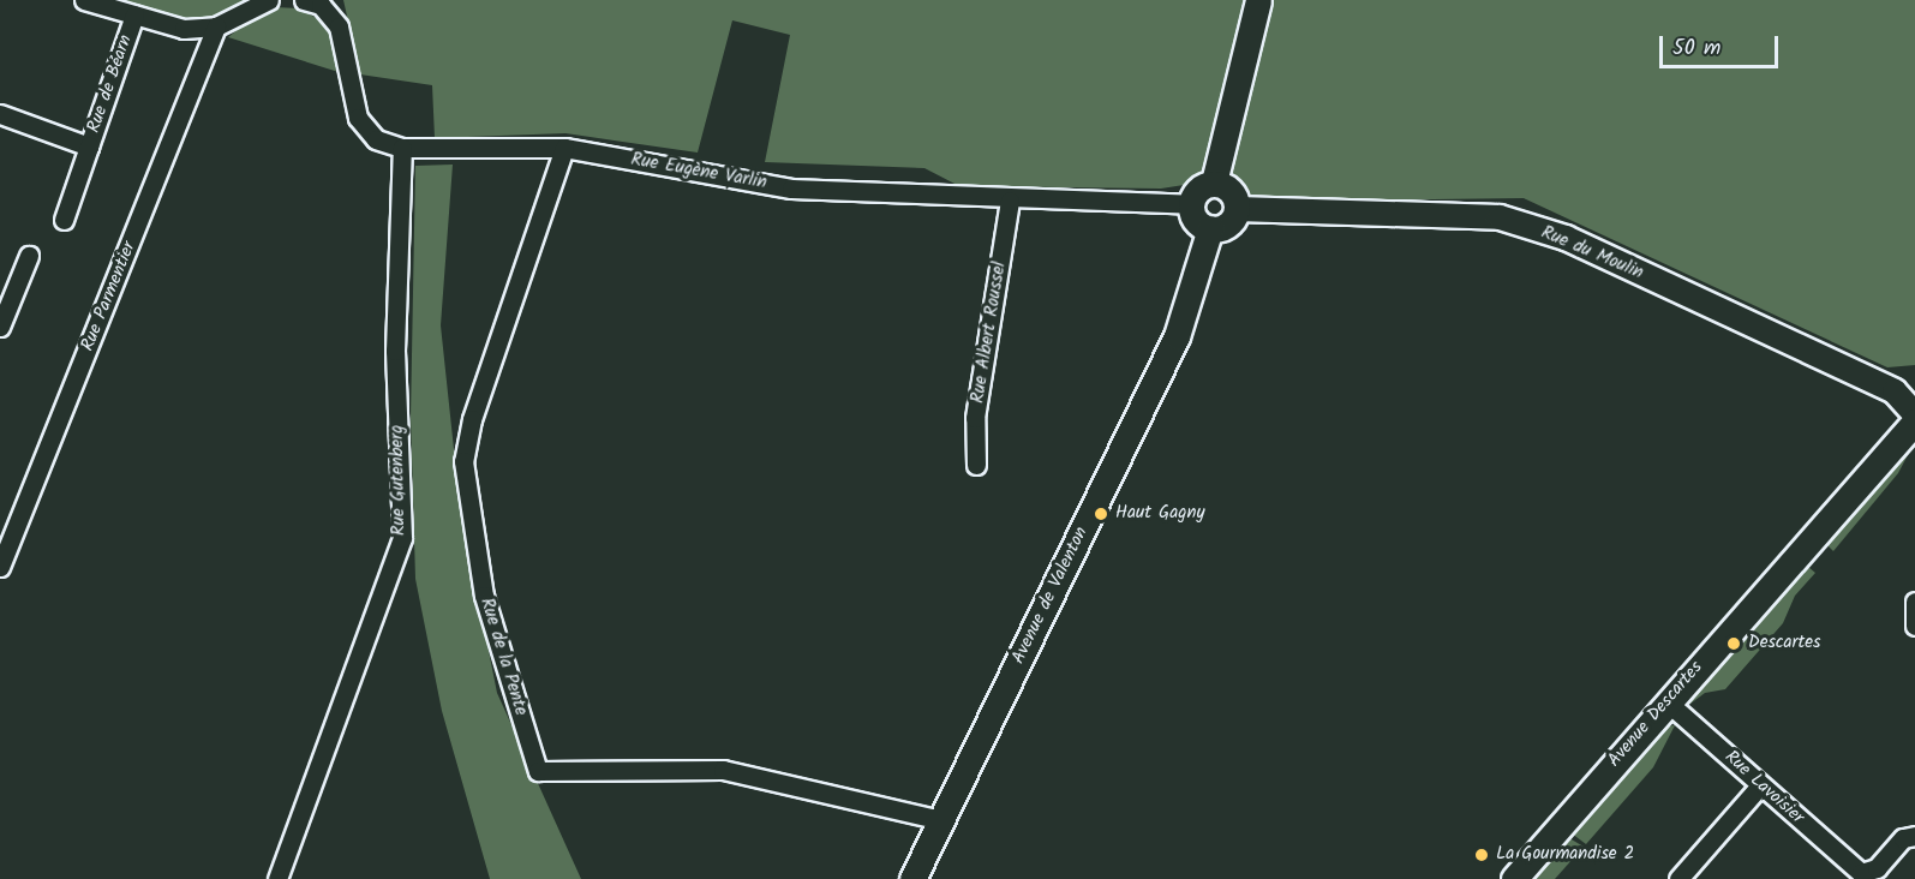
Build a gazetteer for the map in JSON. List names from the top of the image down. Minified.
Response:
{"streets":{"main road":["Avenue de Valenton","Avenue Descartes"],"street":["Rue de Béarn","Rue Eugène Varlin","Rue du Moulin","Rue Parmentier","Rue Albert Roussel","Rue Gutenberg","Rue de la Pente","Rue Lavoisier"]},"crossings":[["Rue Eugène Varlin","Rue du Moulin"],["Rue Eugène Varlin","Rue Albert Roussel"],["Rue Eugène Varlin","Rue Gutenberg"],["Rue Eugène Varlin","Avenue de Valenton"],["Rue Eugène Varlin","Rue de la Pente"],["Rue du Moulin","Avenue de Valenton"],["Avenue de Valenton","Rue de la Pente"],["Avenue Descartes","Rue Lavoisier"]],"places":["Haut Gagny","Descartes","La Gourmandise 2"],"scale_bar":"50 m"}
